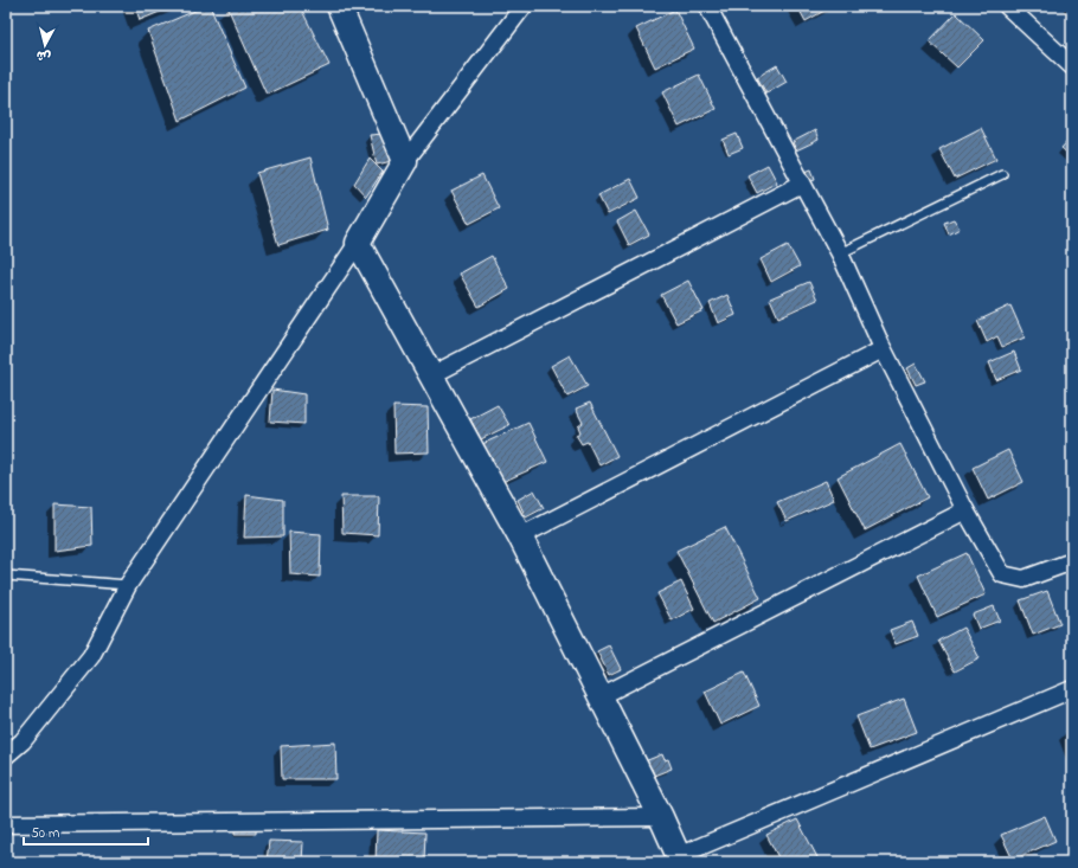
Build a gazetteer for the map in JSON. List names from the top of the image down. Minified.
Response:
{"scale_bar":"50 m","north":"bottom"}
